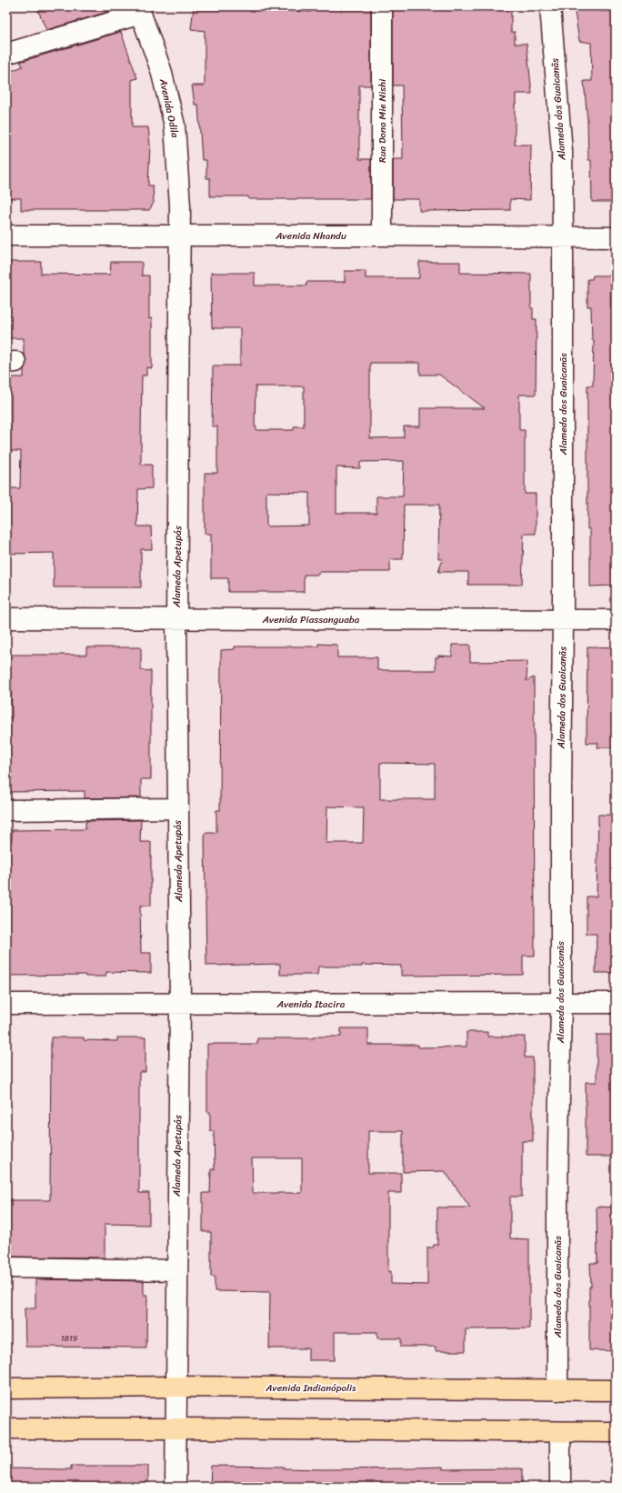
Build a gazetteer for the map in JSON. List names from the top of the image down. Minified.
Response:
{"streets":{"main road":["Avenida Indianópolis"],"street":["Avenida Odila","Alameda dos Guaicanãs","Rua Dona Mie Nishi","Avenida Nhandu","Alameda Apetupás","Avenida Piassanguaba","Avenida Itacira"]},"crossings":[["Avenida Odila","Avenida Nhandu"],["Avenida Odila","Alameda Apetupás"],["Alameda dos Guaicanãs","Avenida Nhandu"],["Alameda dos Guaicanãs","Avenida Piassanguaba"],["Alameda dos Guaicanãs","Avenida Itacira"],["Alameda dos Guaicanãs","Avenida Indianópolis"],["Rua Dona Mie Nishi","Avenida Nhandu"],["Avenida Nhandu","Alameda Apetupás"],["Alameda Apetupás","Avenida Piassanguaba"],["Alameda Apetupás","Avenida Itacira"],["Alameda Apetupás","Avenida Indianópolis"]],"house_numbers":["1819"]}
